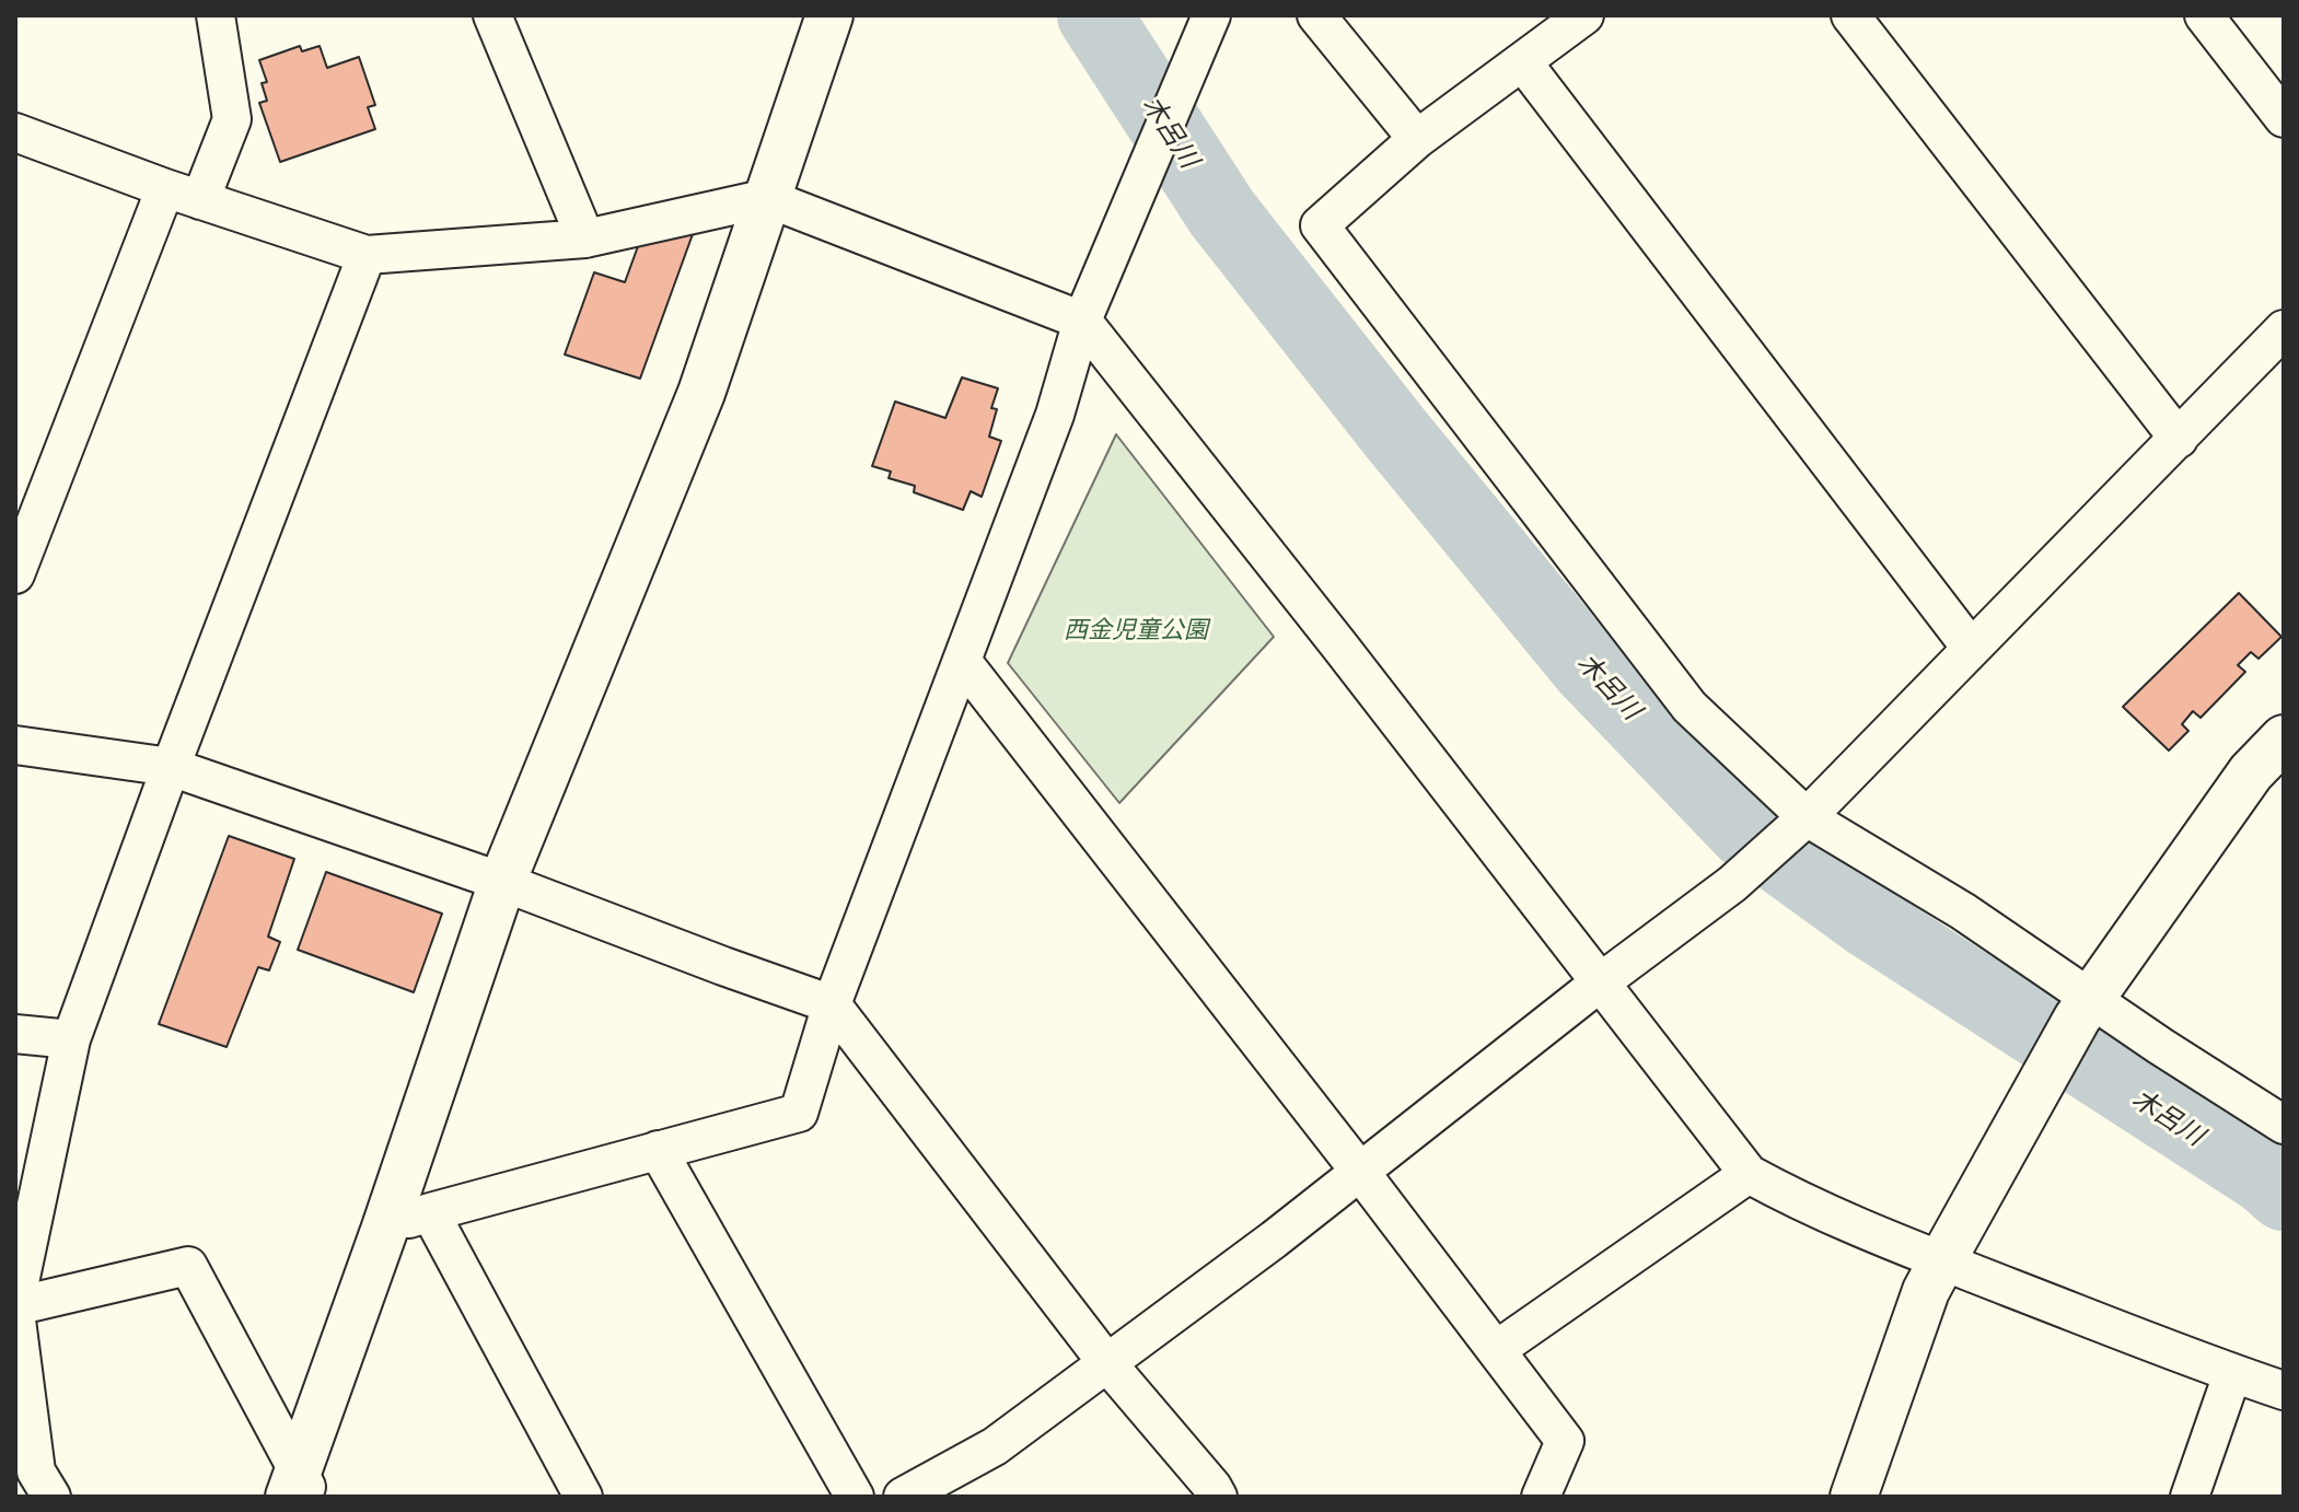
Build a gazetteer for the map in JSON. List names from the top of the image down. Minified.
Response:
{"water":["木呂川"],"parks":["西金児童公園"]}
